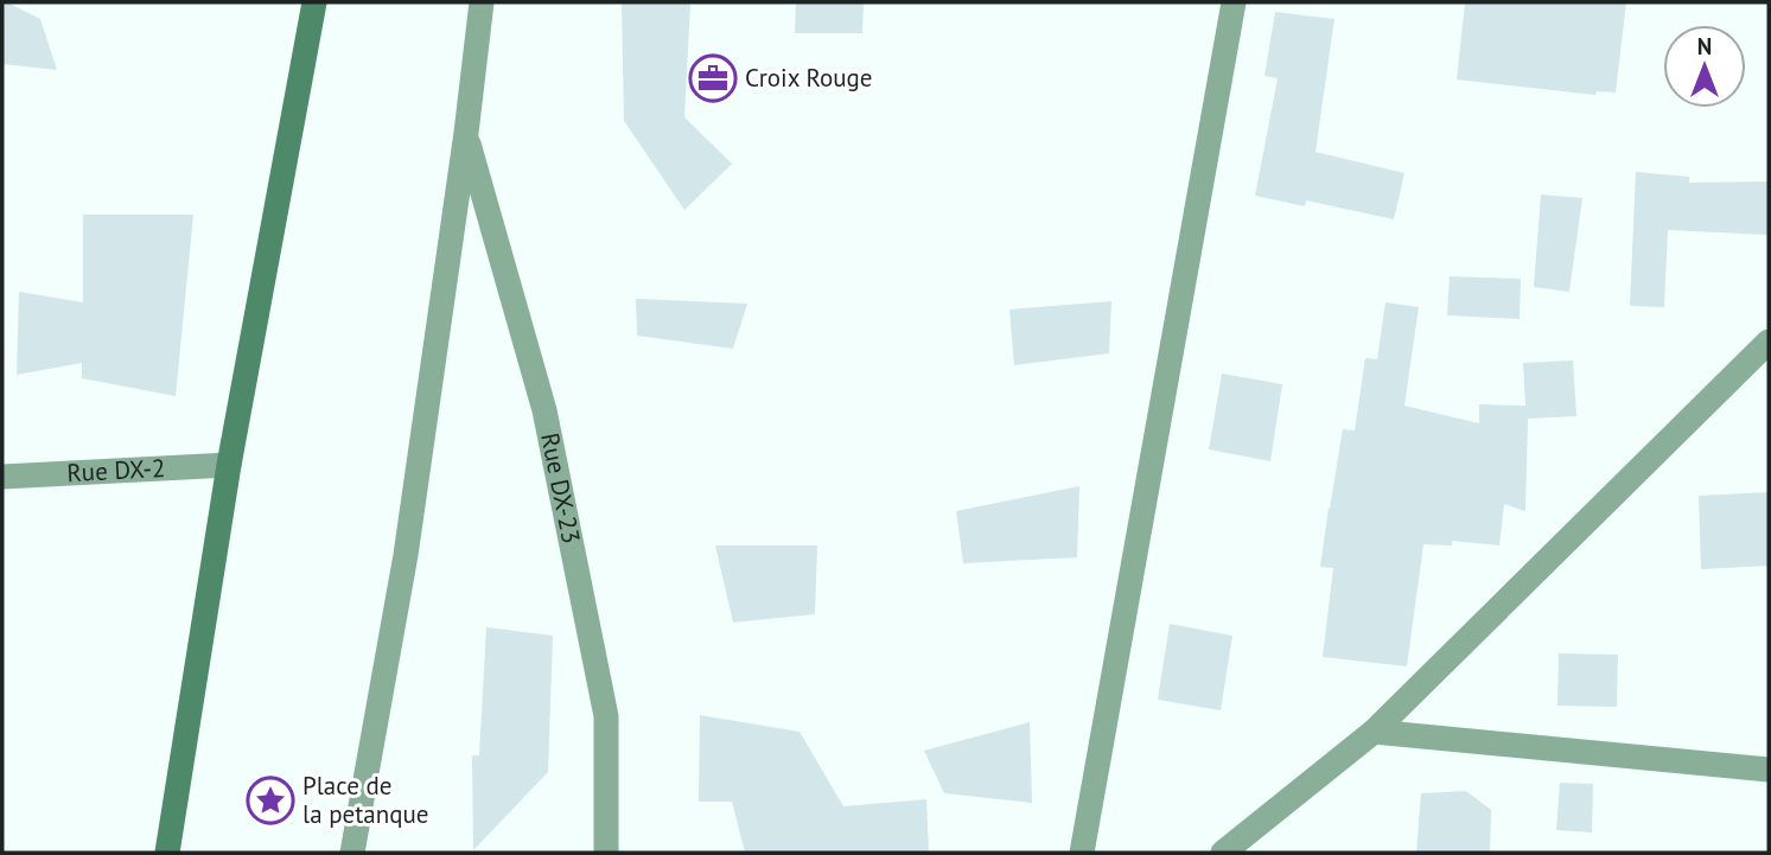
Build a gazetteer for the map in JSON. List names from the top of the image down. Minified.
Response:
{"streets":{"street":["Rue DX-2","Rue DX-23"]},"places":{"office":["Croix Rouge"],"place":["Place de la petanque"]},"north":"top"}
